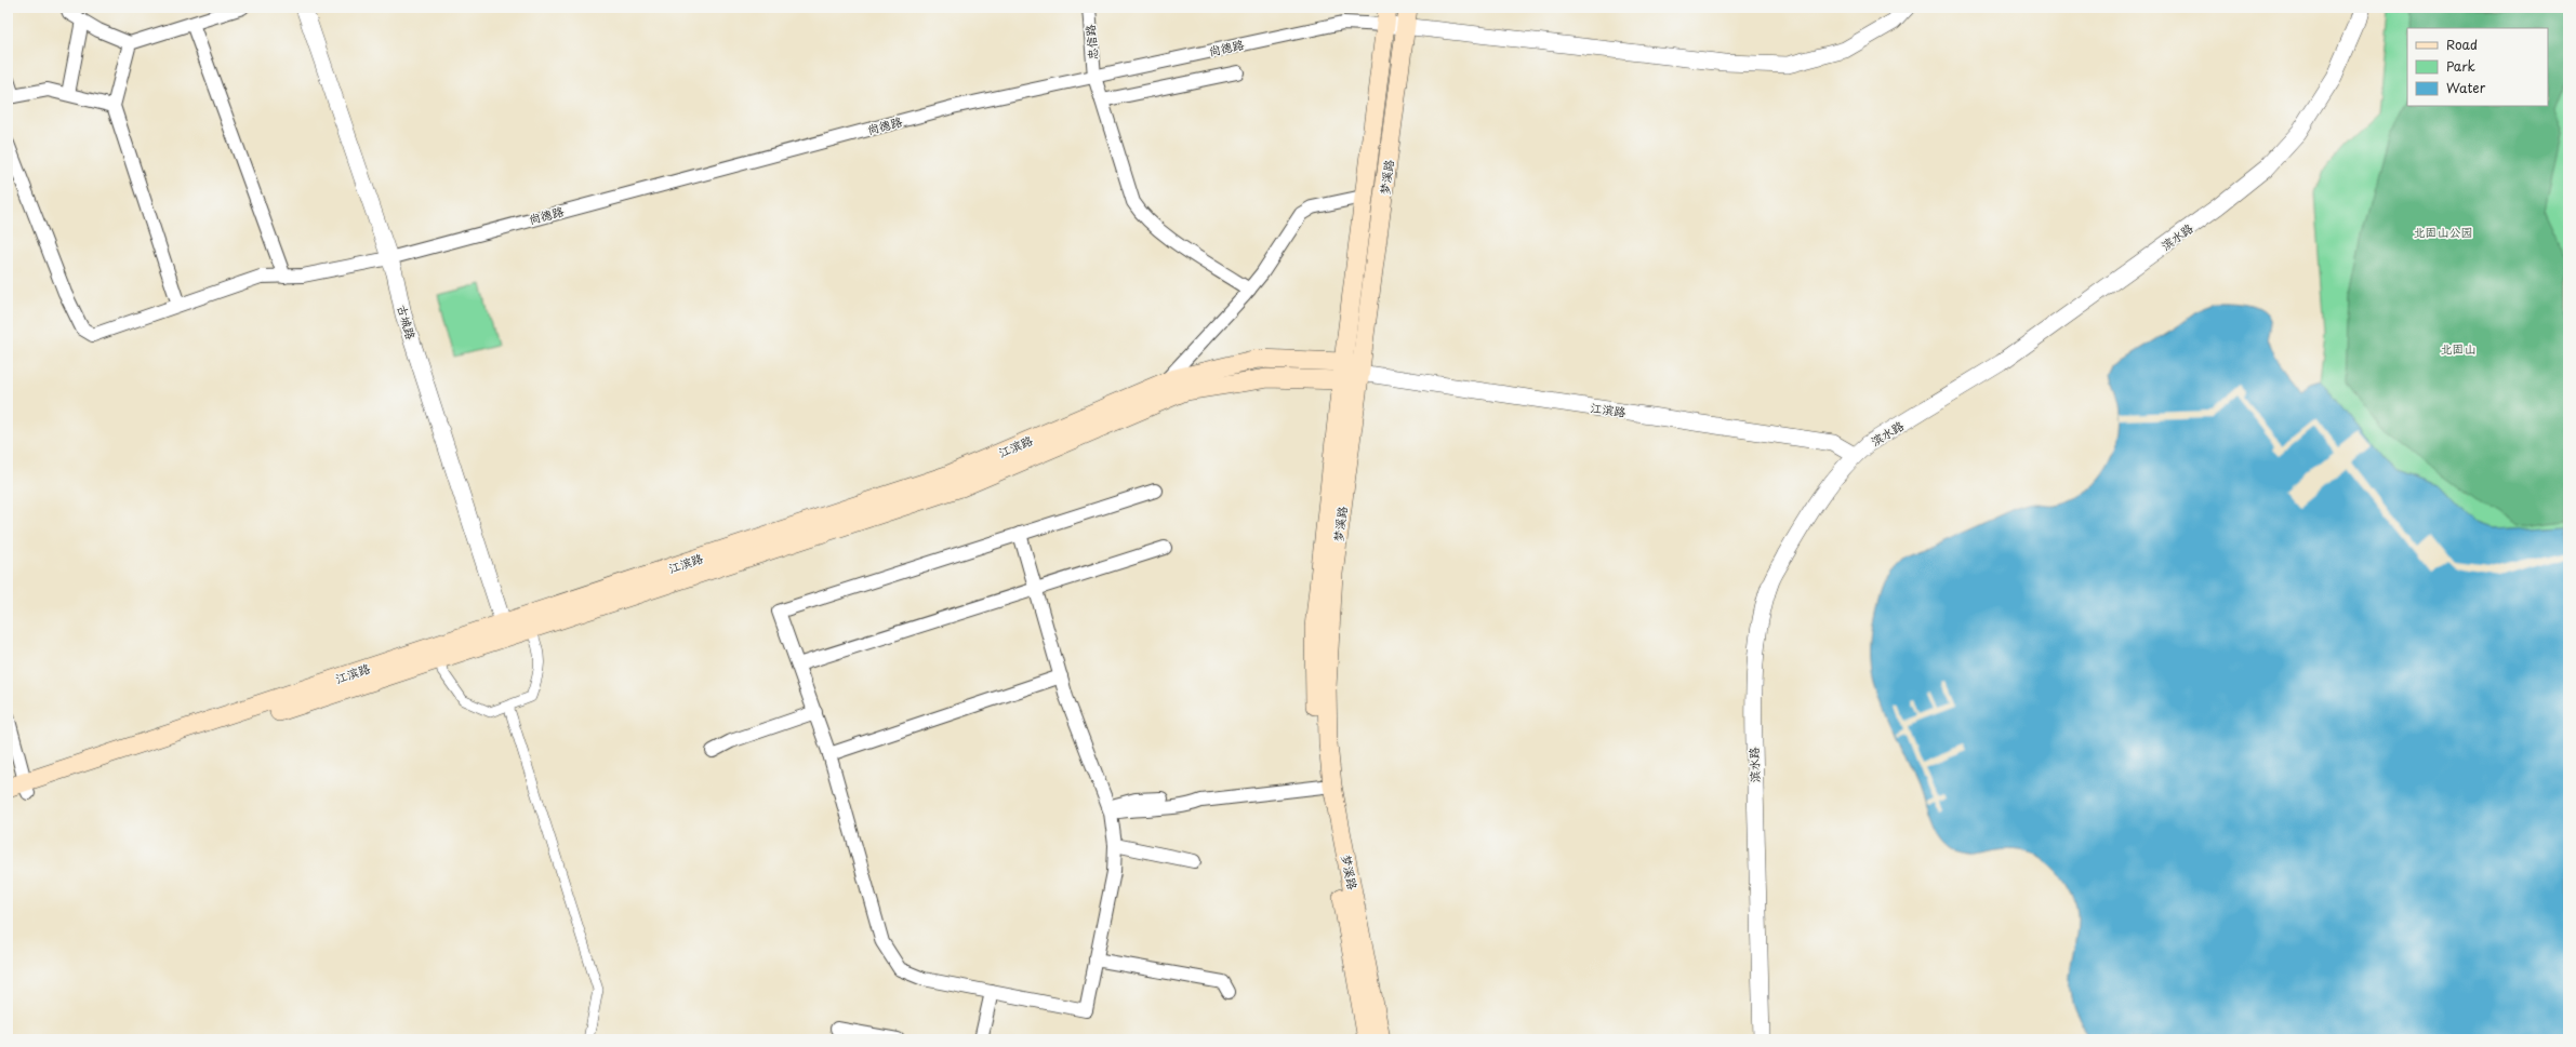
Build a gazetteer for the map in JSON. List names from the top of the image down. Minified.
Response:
{"streets":{"main road":["梦溪路","江滨路"],"street":["忠信路","尚德路","滨水路","古城路"]},"crossings":[["忠信路","尚德路"],["尚德路","梦溪路"],["尚德路","古城路"],["梦溪路","江滨路"],["滨水路","江滨路"],["古城路","江滨路"]],"parks":["北固山公园","北固山"],"legend":["Road","Park","Water"]}
